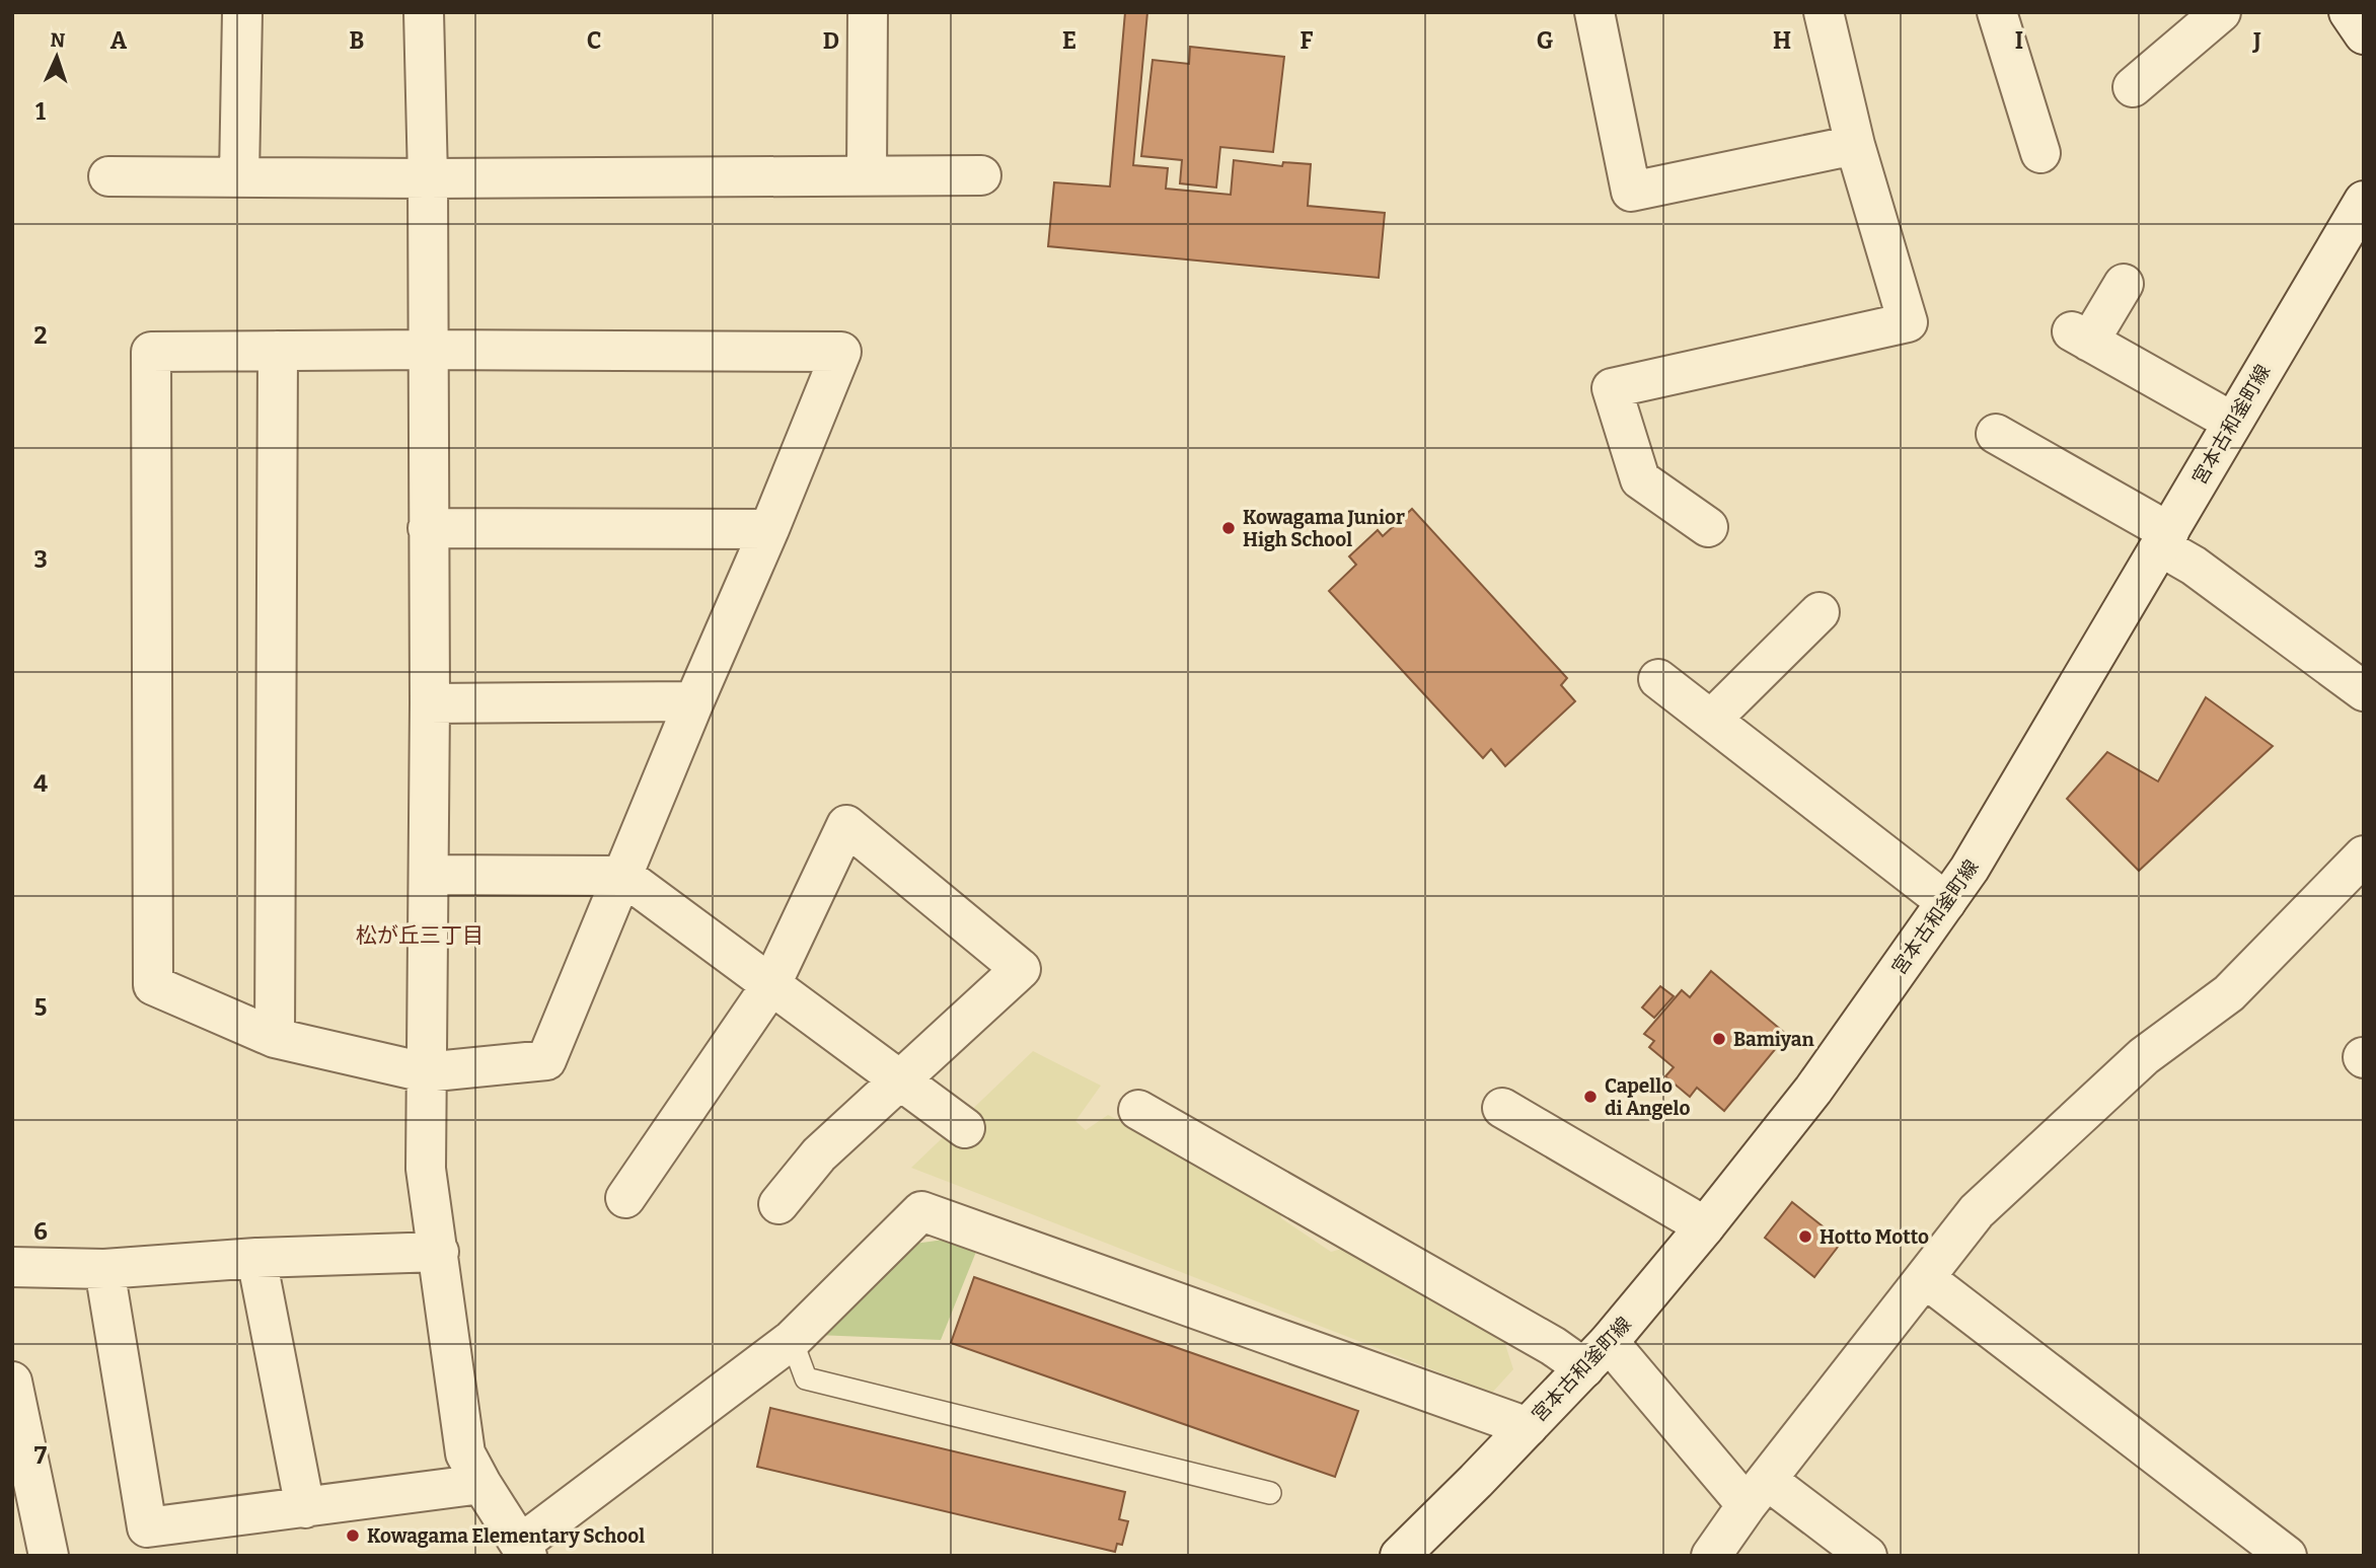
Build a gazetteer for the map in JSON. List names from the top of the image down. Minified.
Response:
{"streets":{"street":["宮本古和釜町線"]},"districts":["松が丘三丁目"],"places":["Kowagama Junior High School","Bamiyan","Capello di Angelo","Hotto Motto","Kowagama Elementary School"],"north":"top","grid":{"columns":["A","B","C","D","E","F","G","H","I","J"],"rows":["1","2","3","4","5","6","7"]}}
